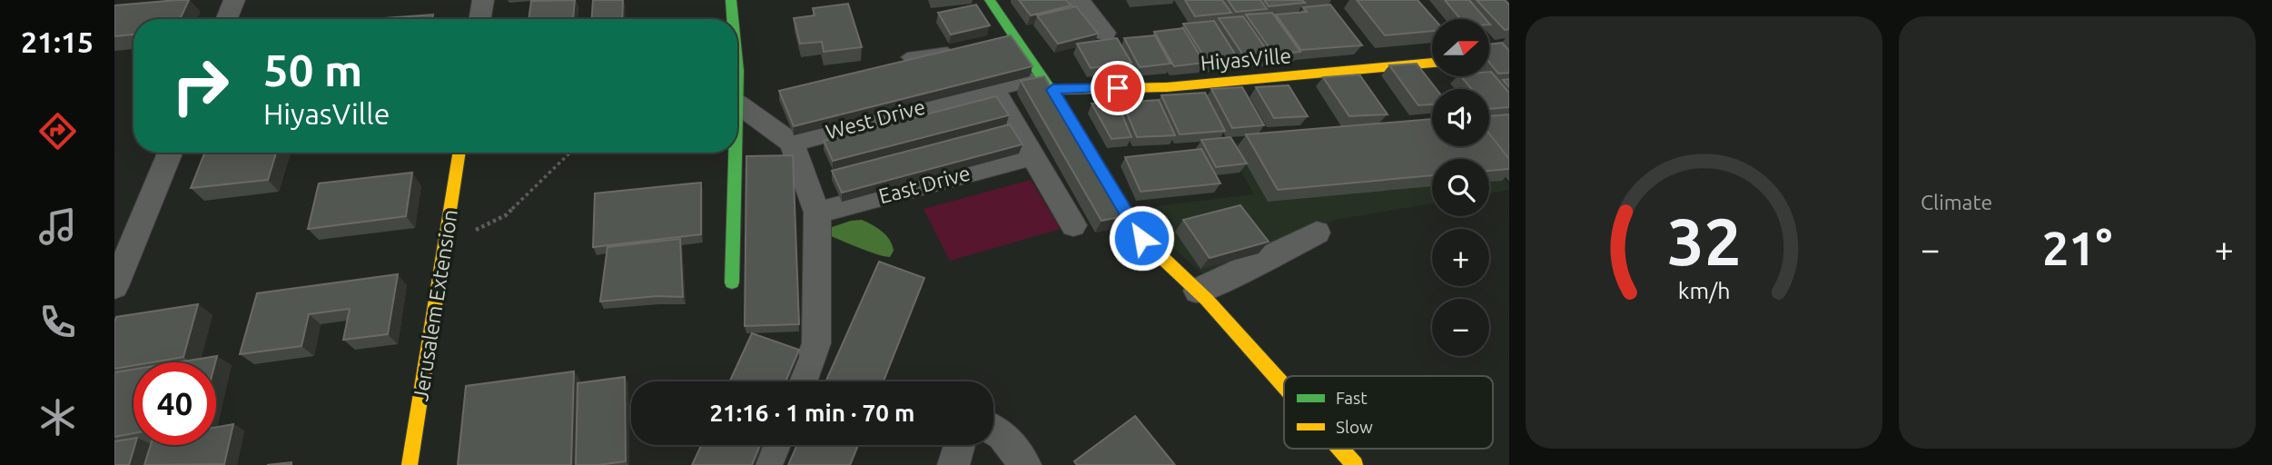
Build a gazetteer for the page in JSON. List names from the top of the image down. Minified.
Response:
{"streets":{"street":["HiyasVille","West Drive","East Drive","Jerusalem Extension"]},"legend":["Fast","Slow"],"north":"right","page":{"tabs":"21:15","tile":"Climate","map_buttons":["+","−"],"turn":["50 m","HiyasVille"],"heat":["−","21°","+"],"limit":"40","trip":"21:16 · 1 min · 70 m","gauge":["32","km/h"]}}
